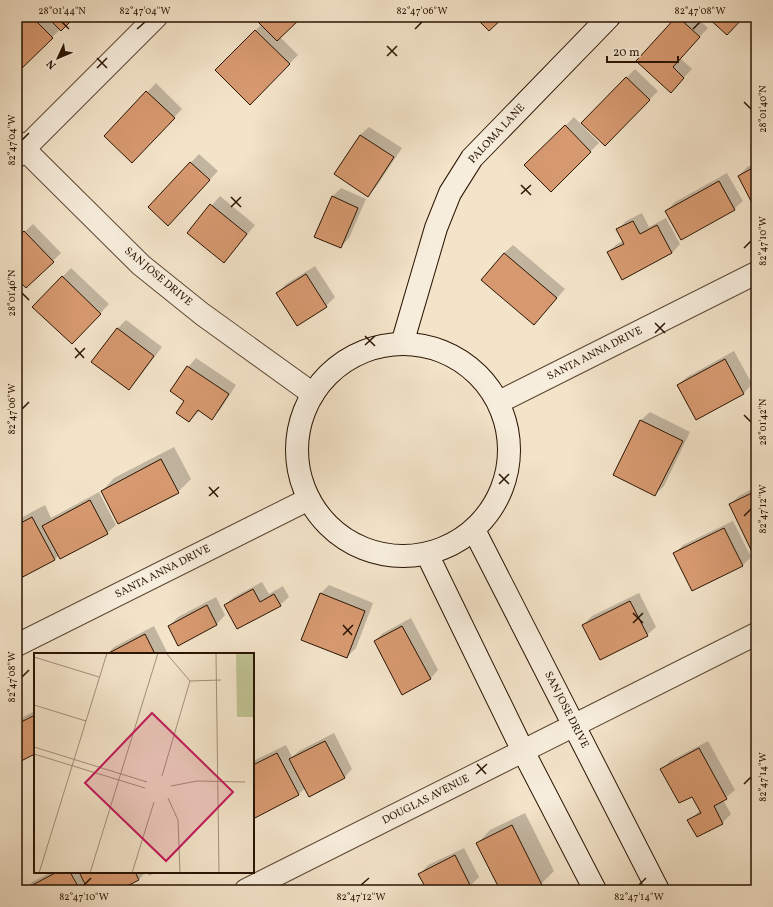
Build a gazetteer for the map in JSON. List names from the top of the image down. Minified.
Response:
{"streets":{"street":["PALOMA LANE","SAN JOSE DRIVE","SANTA ANNA DRIVE","DOUGLAS AVENUE"]},"crossings":[["SAN JOSE DRIVE","DOUGLAS AVENUE"]],"scale_bar":"20 m","north":"bottom left","coordinates":["28°01'44\"N","82°47'04\"W","82°47'06\"W","82°47'08\"W","28°01'40\"N","82°47'10\"W","28°01'46\"N","28°01'42\"N","82°47'12\"W","82°47'14\"W"]}
